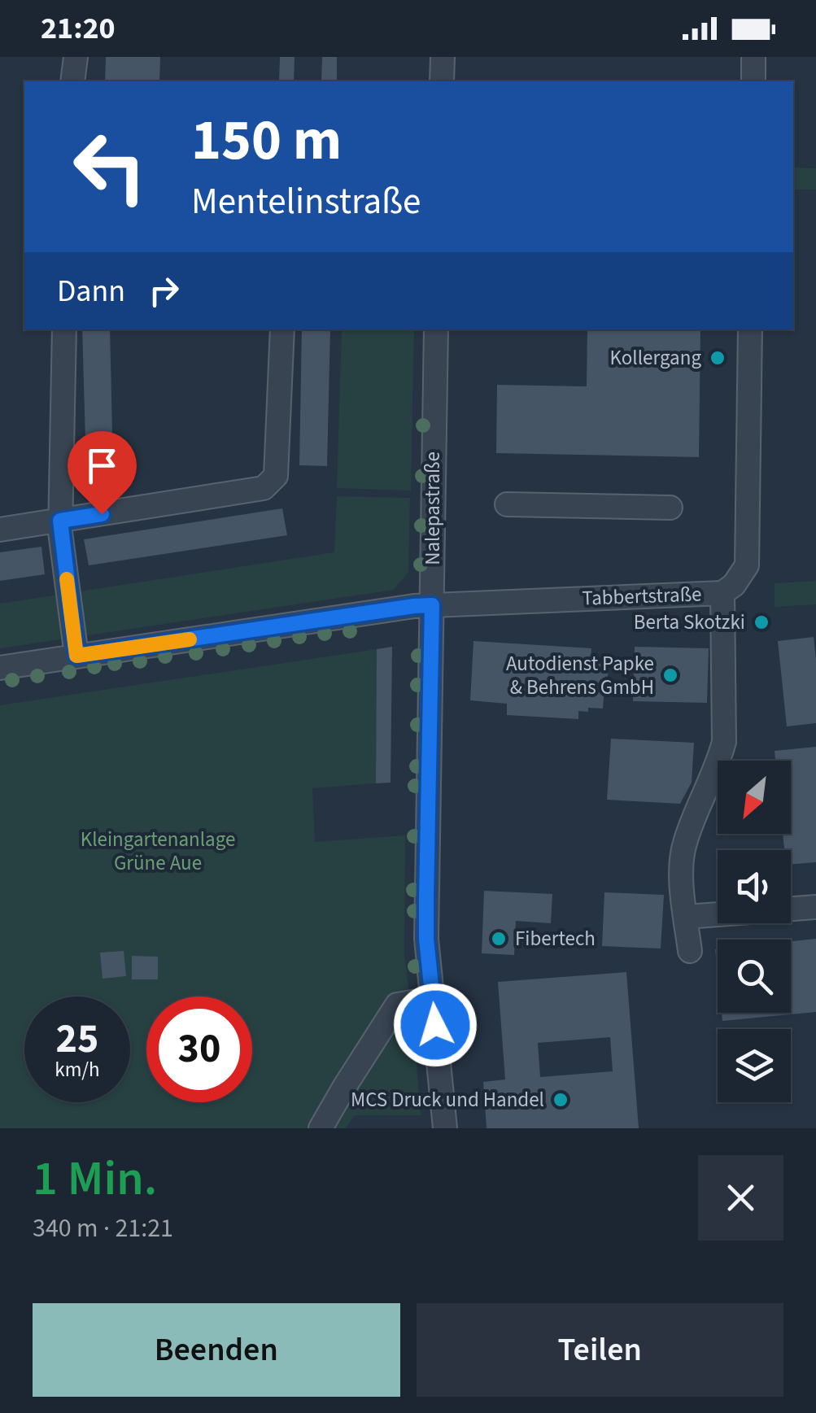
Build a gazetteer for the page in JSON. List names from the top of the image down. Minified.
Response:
{"streets":{"street":["Nalepastraße","Tabbertstraße"]},"crossings":[["Nalepastraße","Tabbertstraße"]],"parks":["Kleingartenanlage Grüne Aue"],"places":["Kollergang","Berta Skotzki","Autodienst Papke & Behrens GmbH","Fibertech","MCS Druck und Handel"],"north":"bottom left","page":{"status":"21:20","turn":["150 m","Mentelinstraße"],"then":"Dann","speed":"25 km/h","limit":"30","heading":["1 Min.","340 m · 21:21"],"buttons":["Beenden","Teilen"]}}
